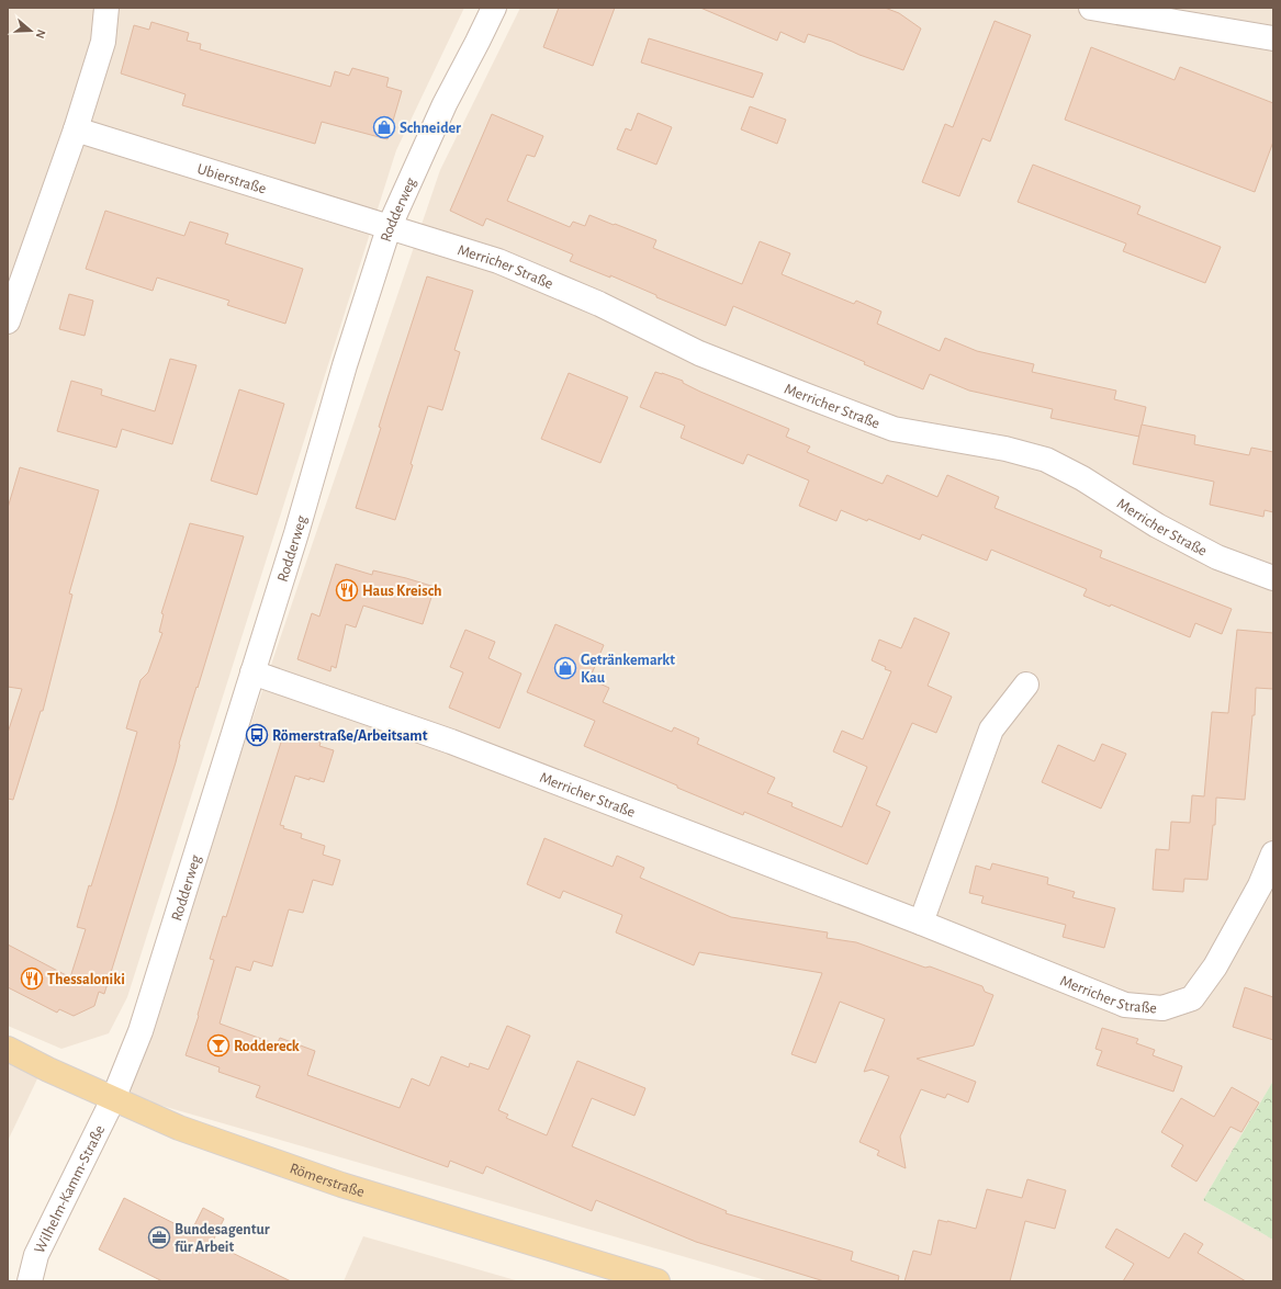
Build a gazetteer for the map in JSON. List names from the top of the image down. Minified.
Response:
{"streets":{"main road":["Römerstraße"],"street":["Ubierstraße","Rodderweg","Merricher Straße","Wilhelm-Kamm-Straße"]},"crossings":[["Ubierstraße","Rodderweg"],["Ubierstraße","Merricher Straße"],["Rodderweg","Merricher Straße"],["Rodderweg","Römerstraße"],["Rodderweg","Wilhelm-Kamm-Straße"],["Römerstraße","Wilhelm-Kamm-Straße"]],"places":{"shop":["Schneider","Getränkemarkt Kau"],"restaurant":["Haus Kreisch","Thessaloniki"],"bus stop":["Römerstraße/Arbeitsamt"],"bar":["Roddereck"],"office":["Bundesagentur für Arbeit"]},"north":"right"}
